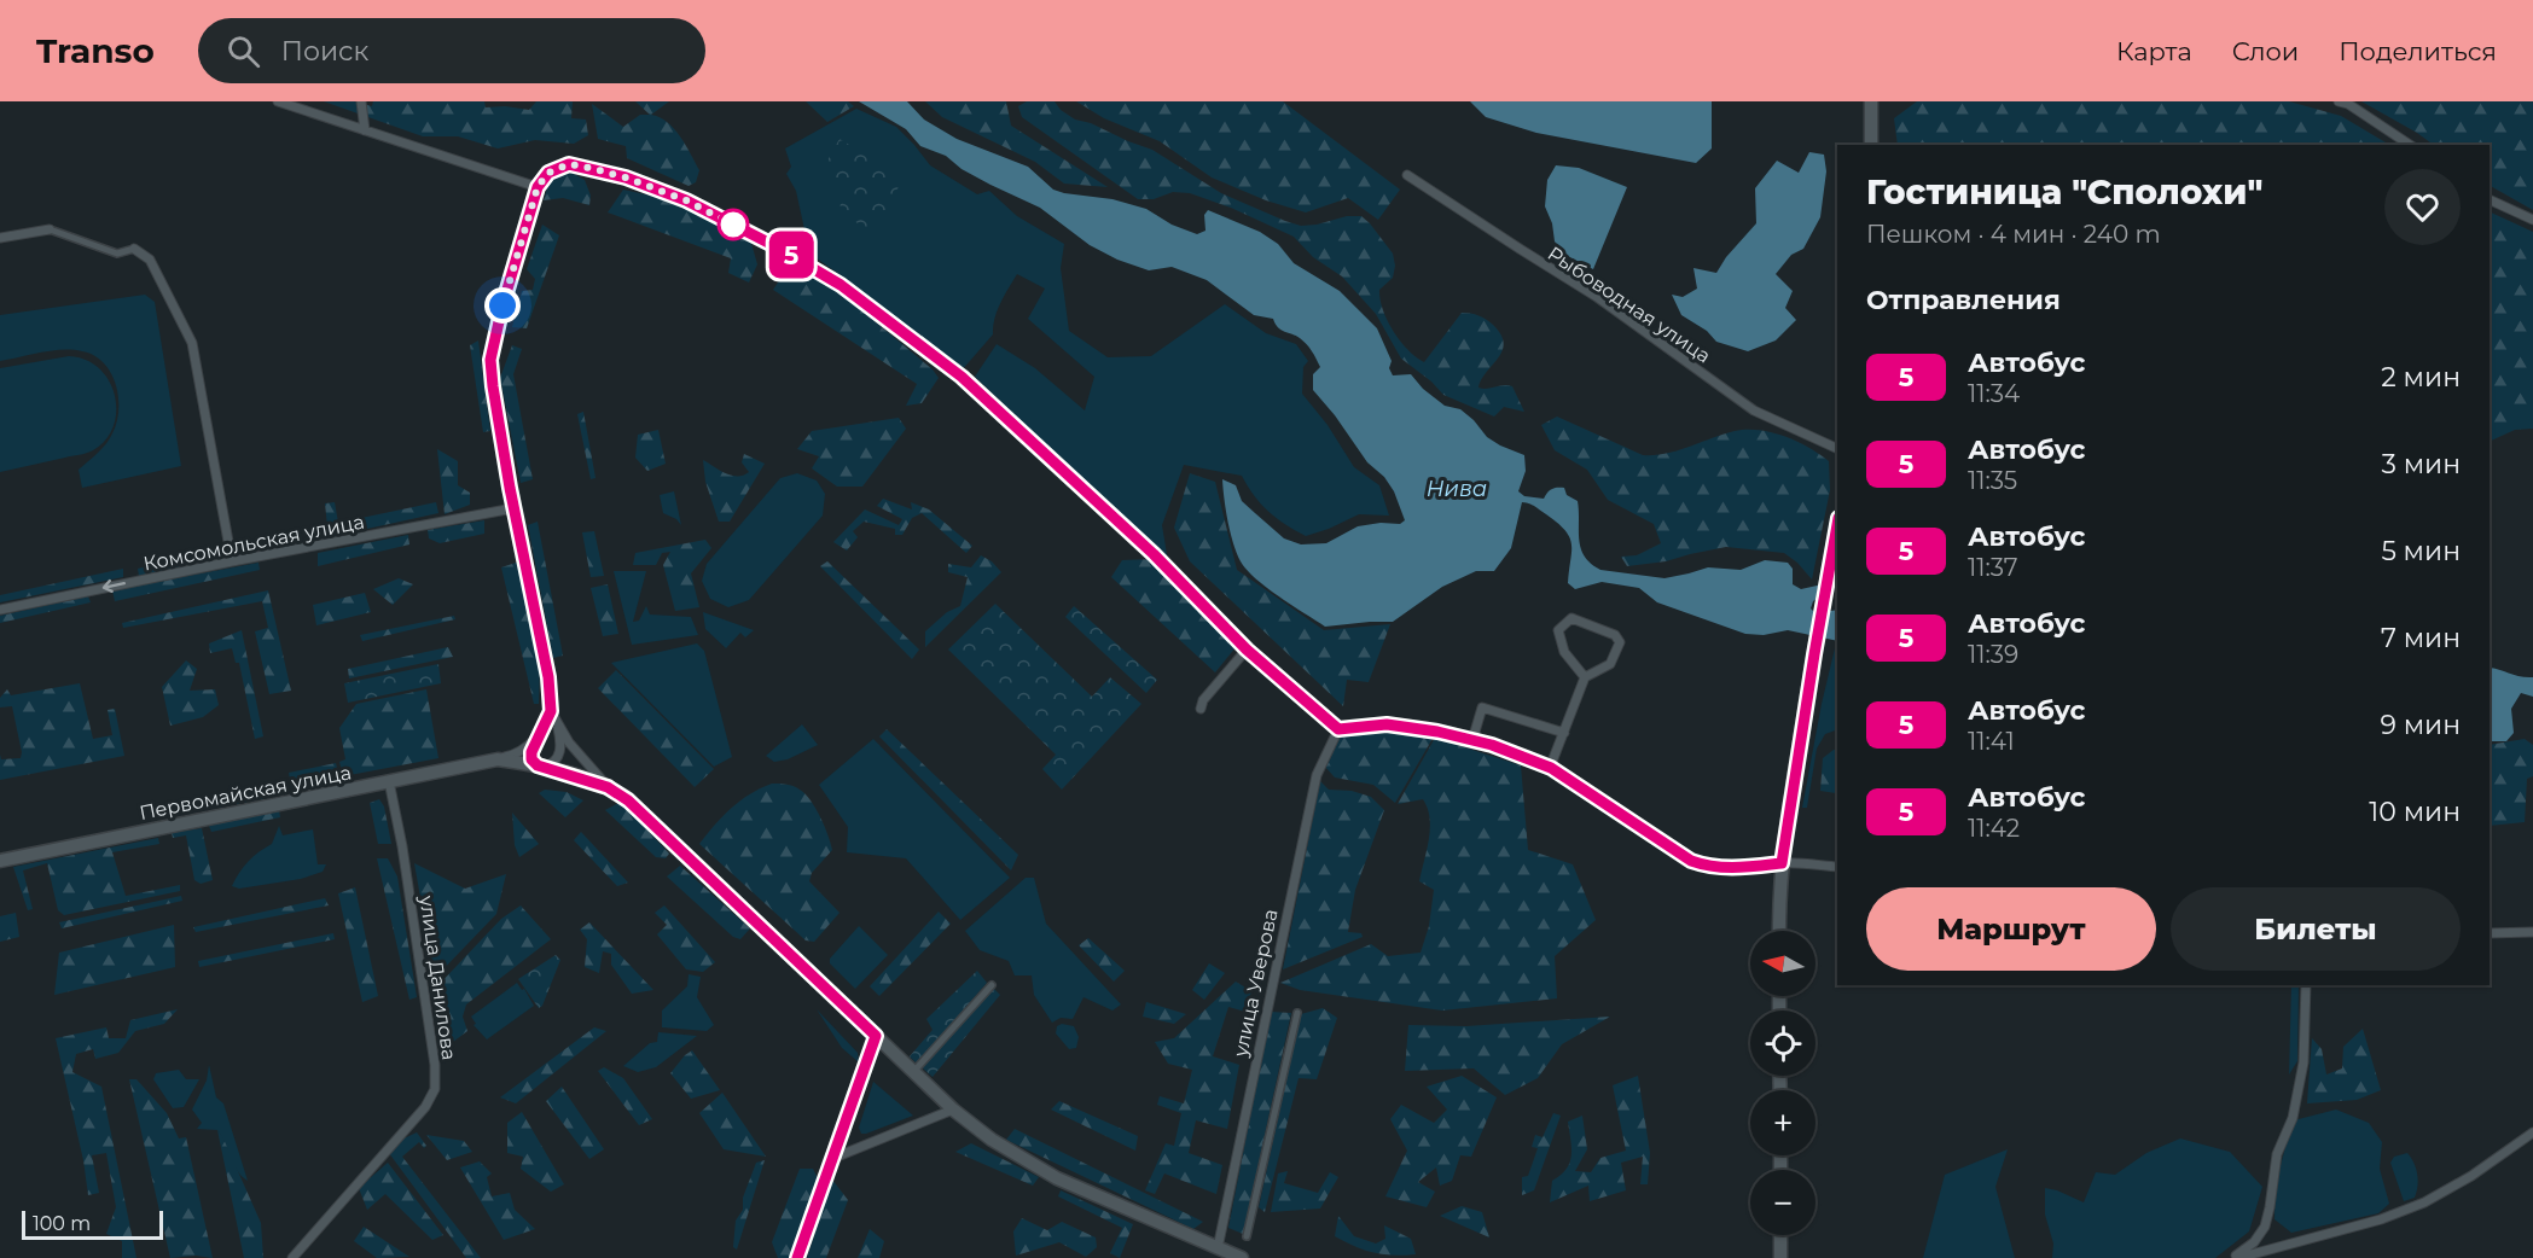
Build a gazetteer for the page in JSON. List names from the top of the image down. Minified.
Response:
{"streets":{"main road":["Первомайская улица"],"street":["Рыбоводная улица","Комсомольская улица","улица Данилова","улица Уверова"]},"crossings":[["Первомайская улица","улица Данилова"],["Первомайская улица","улица Уверова"]],"one_way":["Комсомольская улица"],"water":["Нива"],"lines":["bus line 5"],"scale_bar":"100 m","north":"left","page":{"header":"Transo","search":"Поиск","nav":["Карта","Слои","Поделиться"],"on_map":"5","heading":[["Гостиница \"Сполохи\"","Пешком · 4 мин · 240 m"],"Отправления"],"list":[{"mark":"5","name":"Автобус","note":"11:34","value":"2 мин"},{"mark":"5","name":"Автобус","note":"11:35","value":"3 мин"},{"mark":"5","name":"Автобус","note":"11:37","value":"5 мин"},{"mark":"5","name":"Автобус","note":"11:39","value":"7 мин"},{"mark":"5","name":"Автобус","note":"11:41","value":"9 мин"},{"mark":"5","name":"Автобус","note":"11:42","value":"10 мин"}],"buttons":["Маршрут","Билеты"],"map_buttons":["+","−"],"scale":"100 m"}}
